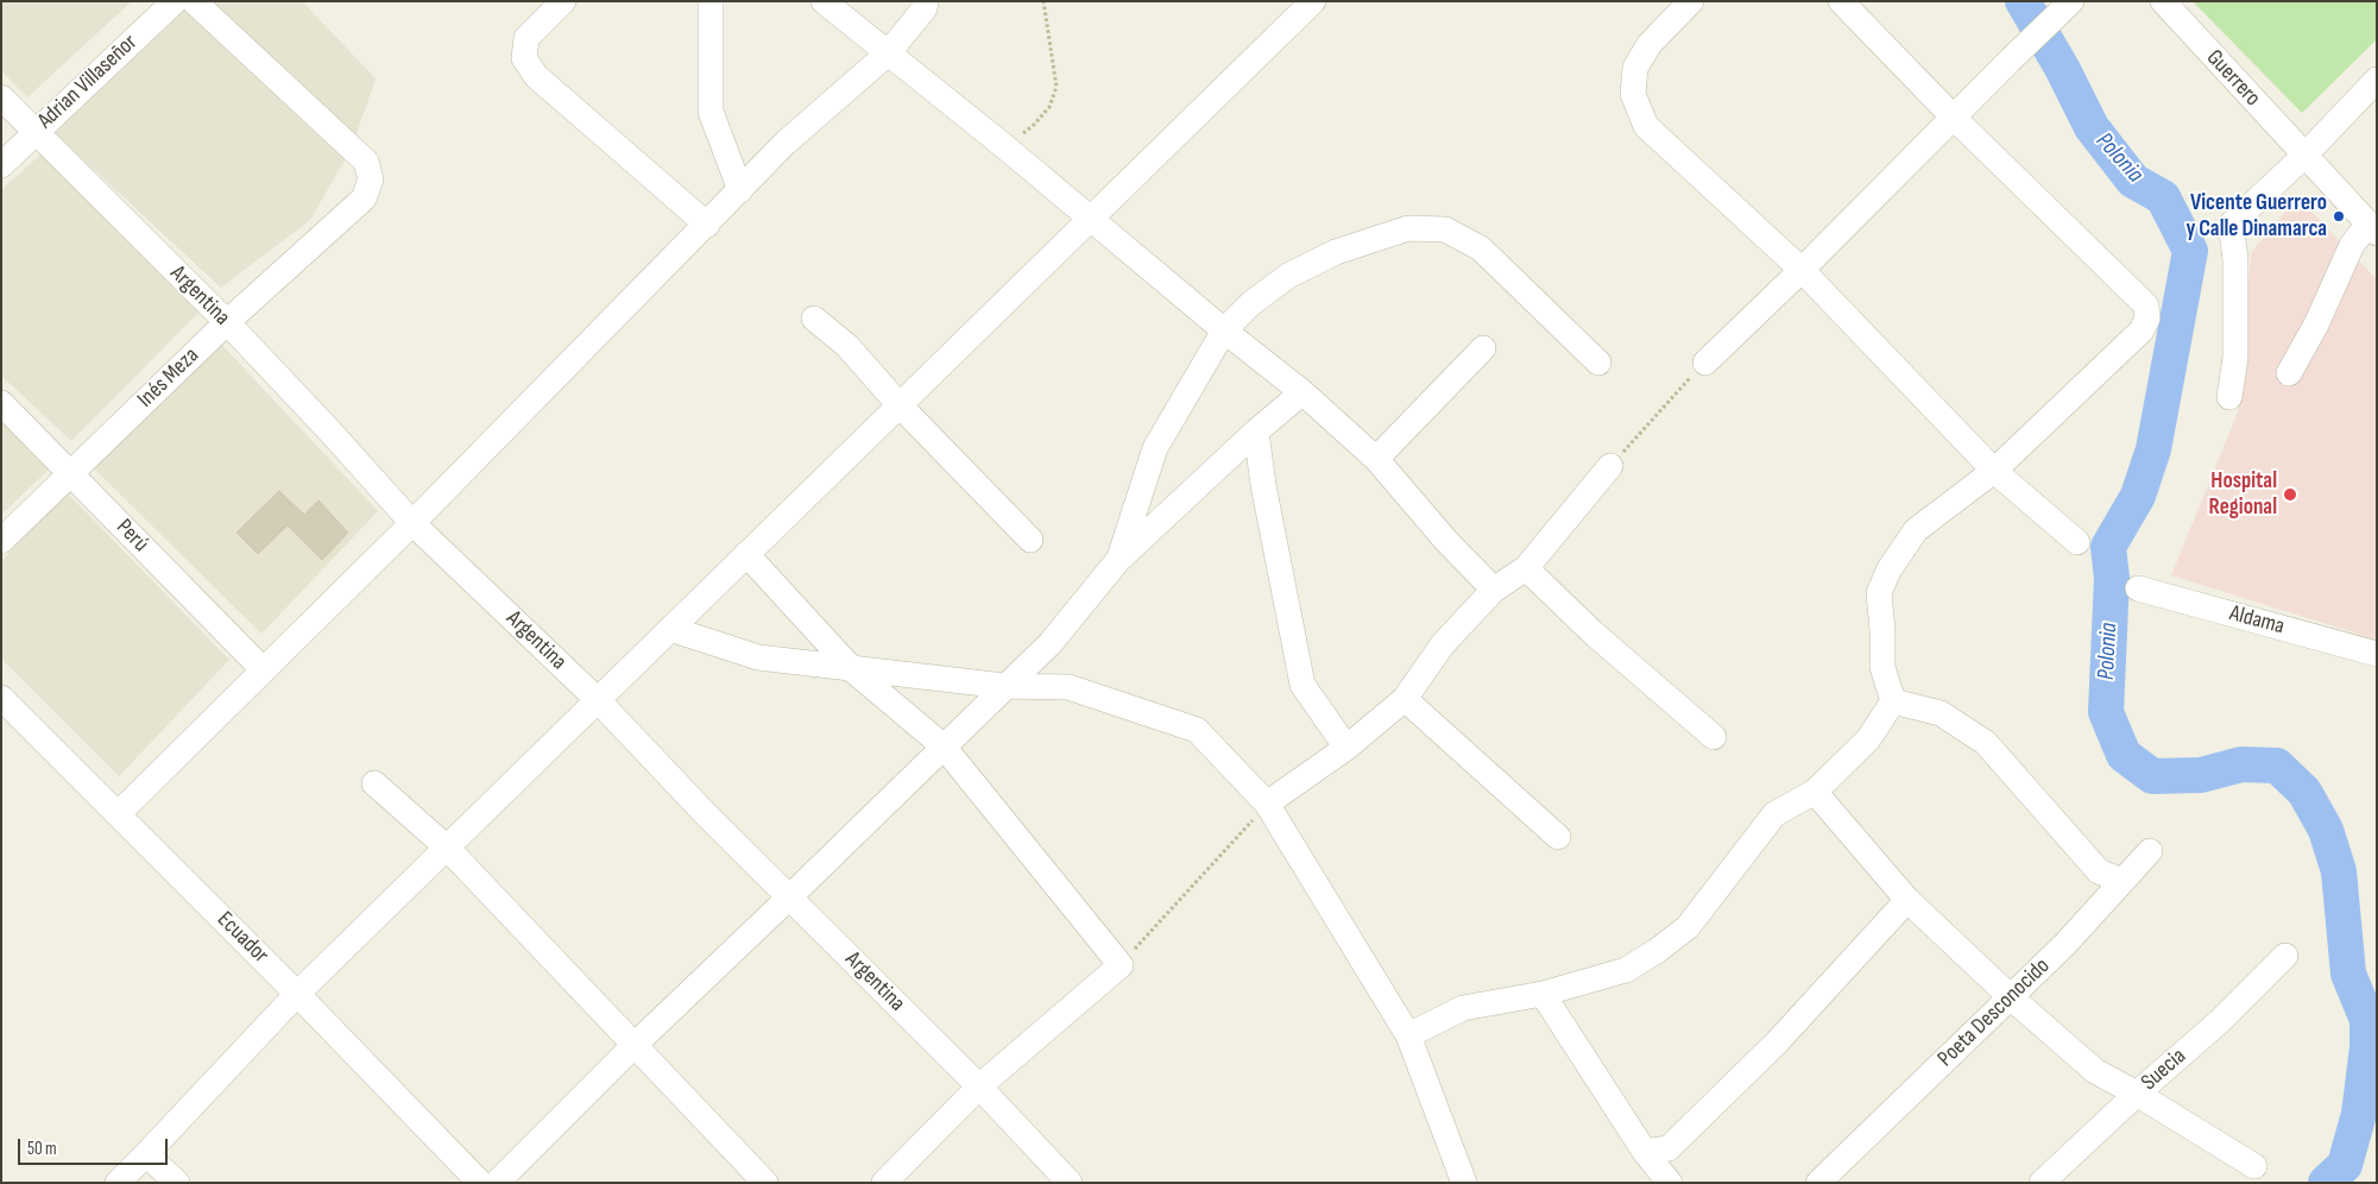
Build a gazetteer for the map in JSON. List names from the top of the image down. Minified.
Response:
{"streets":{"street":["Guerrero","Adrian Villaseñor","Argentina","Inés Meza","Perú","Aldama","Ecuador","Poeta Desconocido","Suecia"]},"crossings":[["Adrian Villaseñor","Argentina"],["Argentina","Inés Meza"],["Inés Meza","Perú"]],"water":["Polonia"],"places":["Vicente Guerrero y Calle Dinamarca","Hospital Regional"],"scale_bar":"50 m"}
